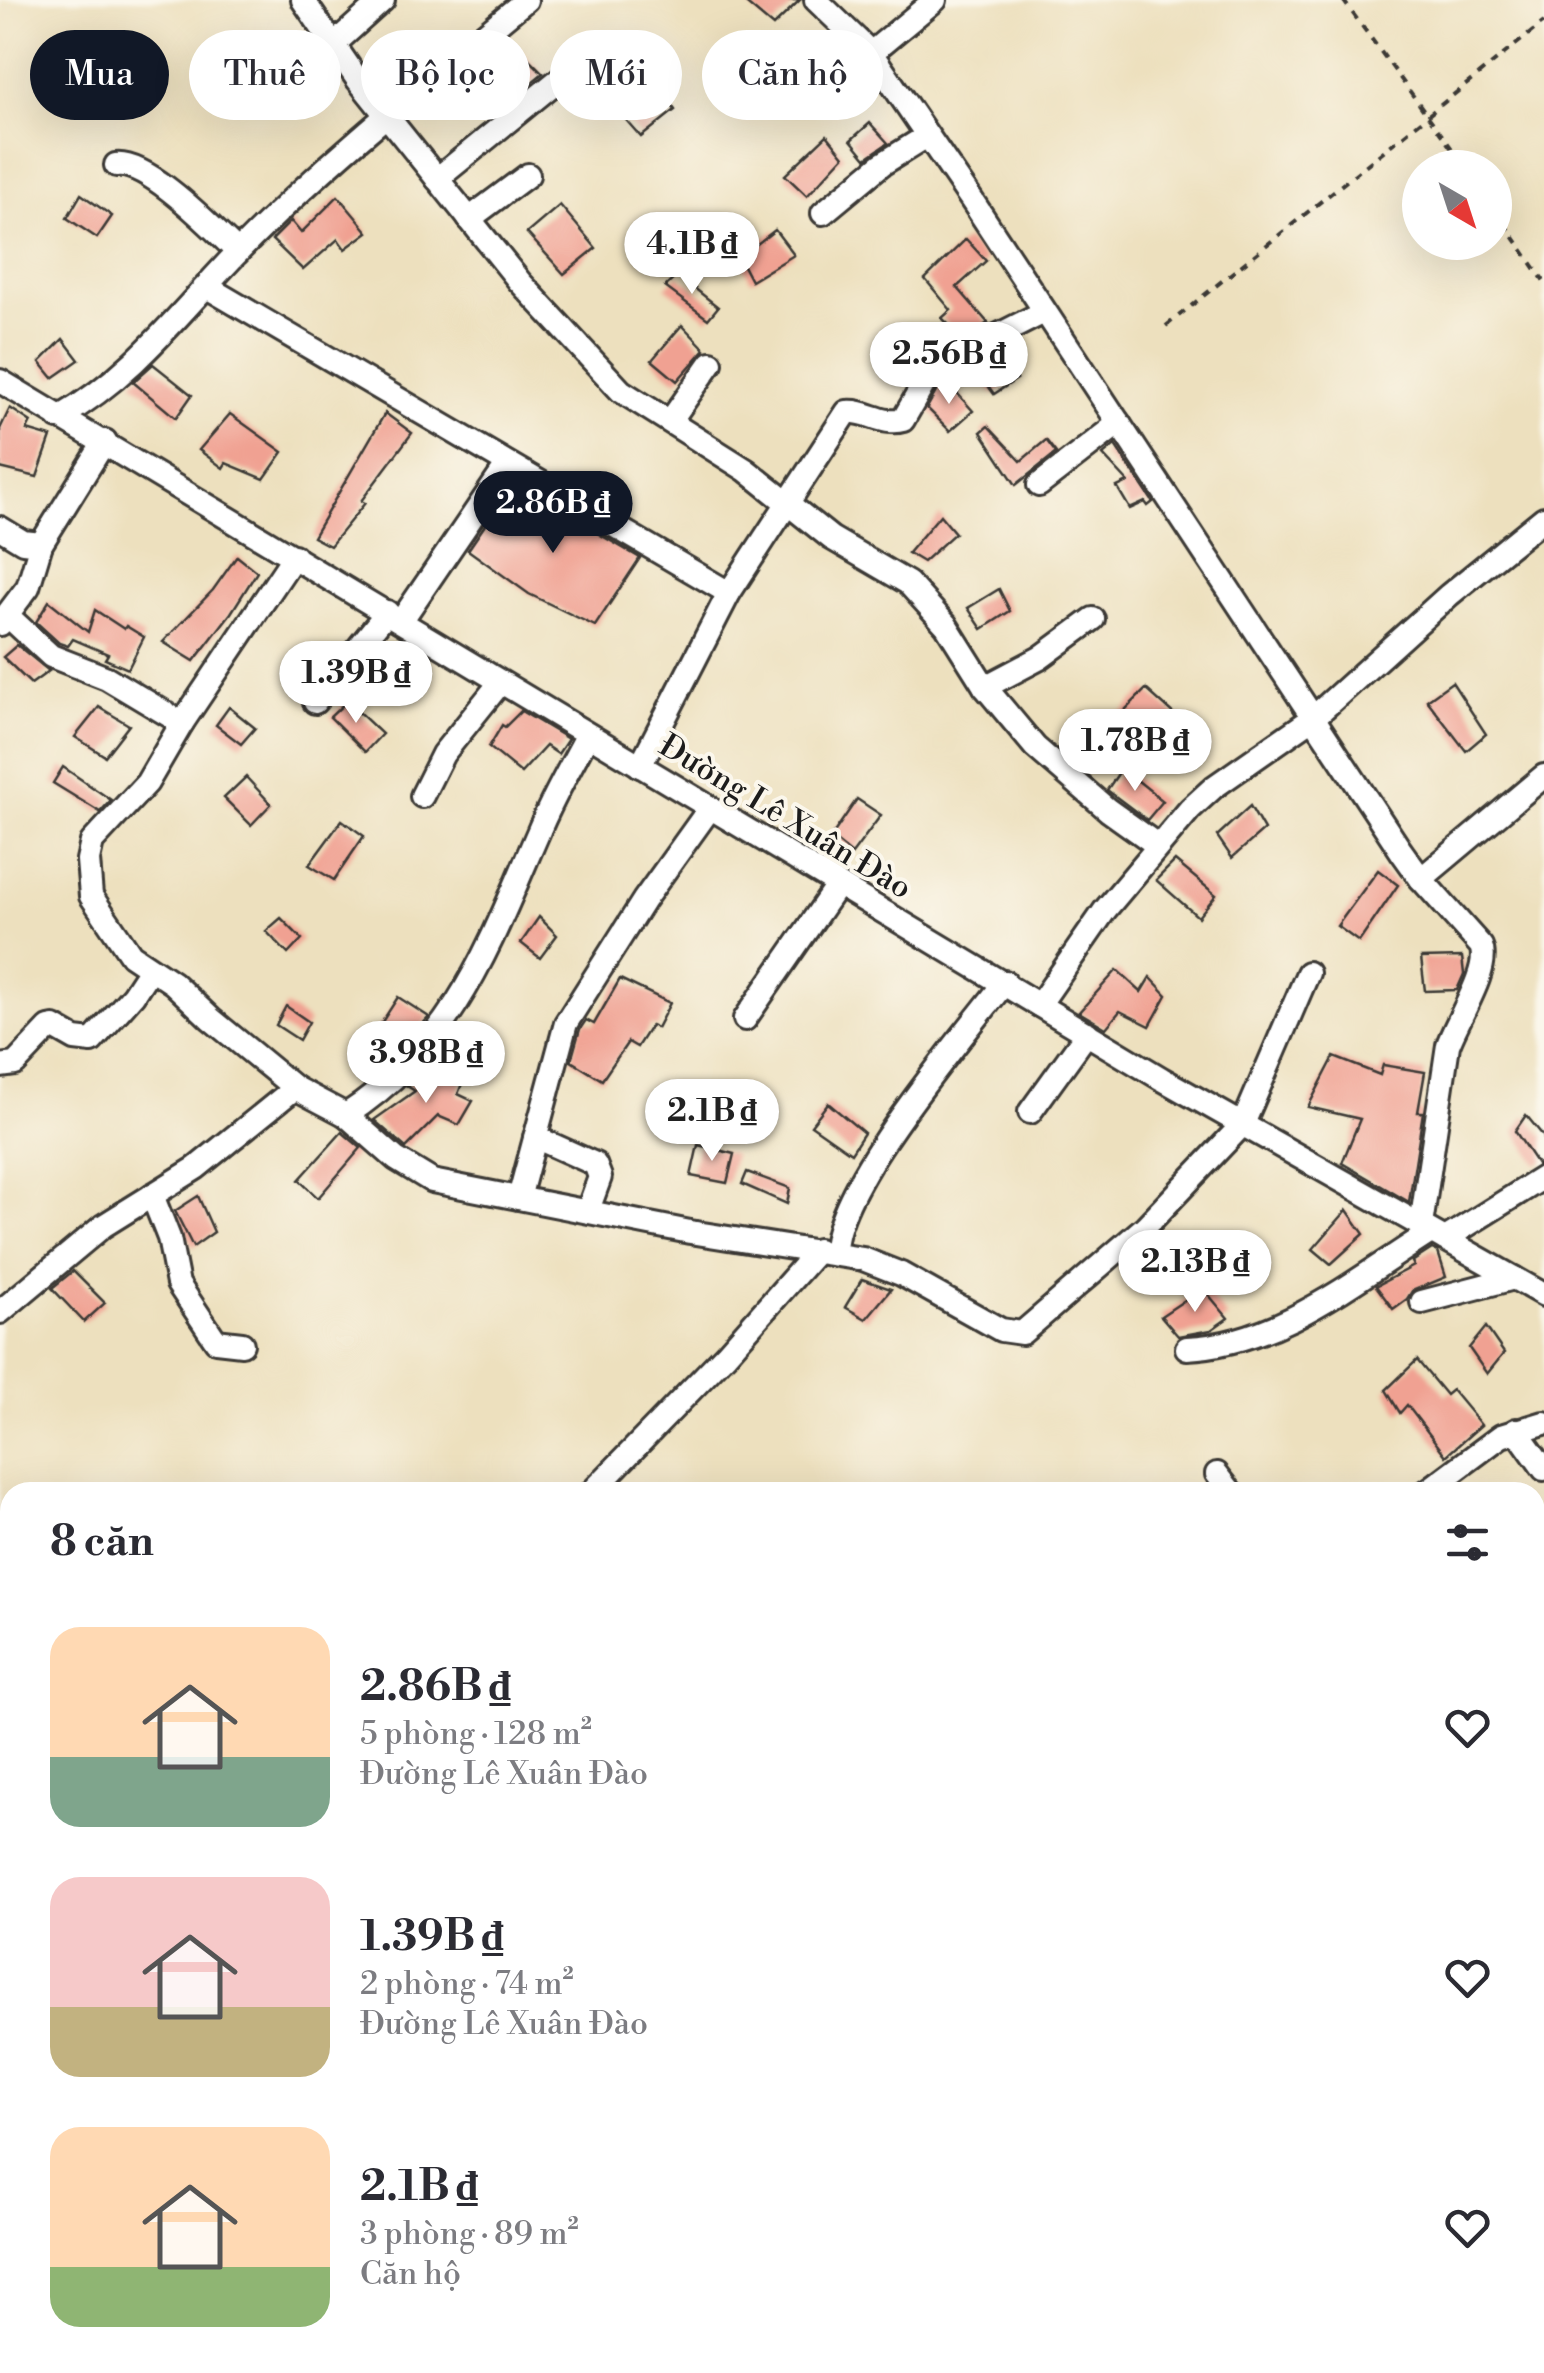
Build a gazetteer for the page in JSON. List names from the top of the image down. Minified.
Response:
{"streets":{"street":["Đường Lê Xuân Đào"]},"north":"bottom right","page":{"chip":["Mua","Thuê","Bộ lọc","Mới","Căn hộ"],"price":["4.1B ₫","2.56B ₫","2.86B ₫","1.39B ₫","1.78B ₫","3.98B ₫","2.1B ₫","2.13B ₫"],"heading":"8 căn","list":[{"name":"2.86B ₫","note":"5 phòng · 128 m² · Đường Lê Xuân Đào"},{"name":"1.39B ₫","note":"2 phòng · 74 m² · Đường Lê Xuân Đào"},{"name":"2.1B ₫","note":"3 phòng · 89 m² · Căn hộ"}]}}
